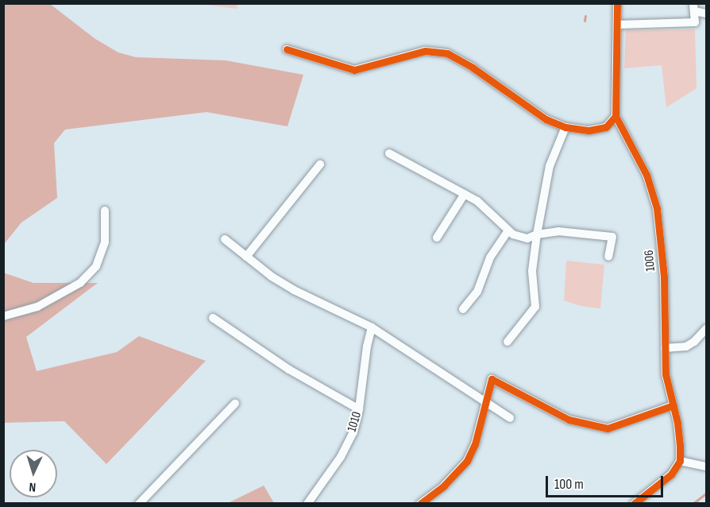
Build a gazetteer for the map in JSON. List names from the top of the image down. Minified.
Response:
{"streets":{"street":["1006","1010"]},"scale_bar":"100 m","north":"bottom"}
